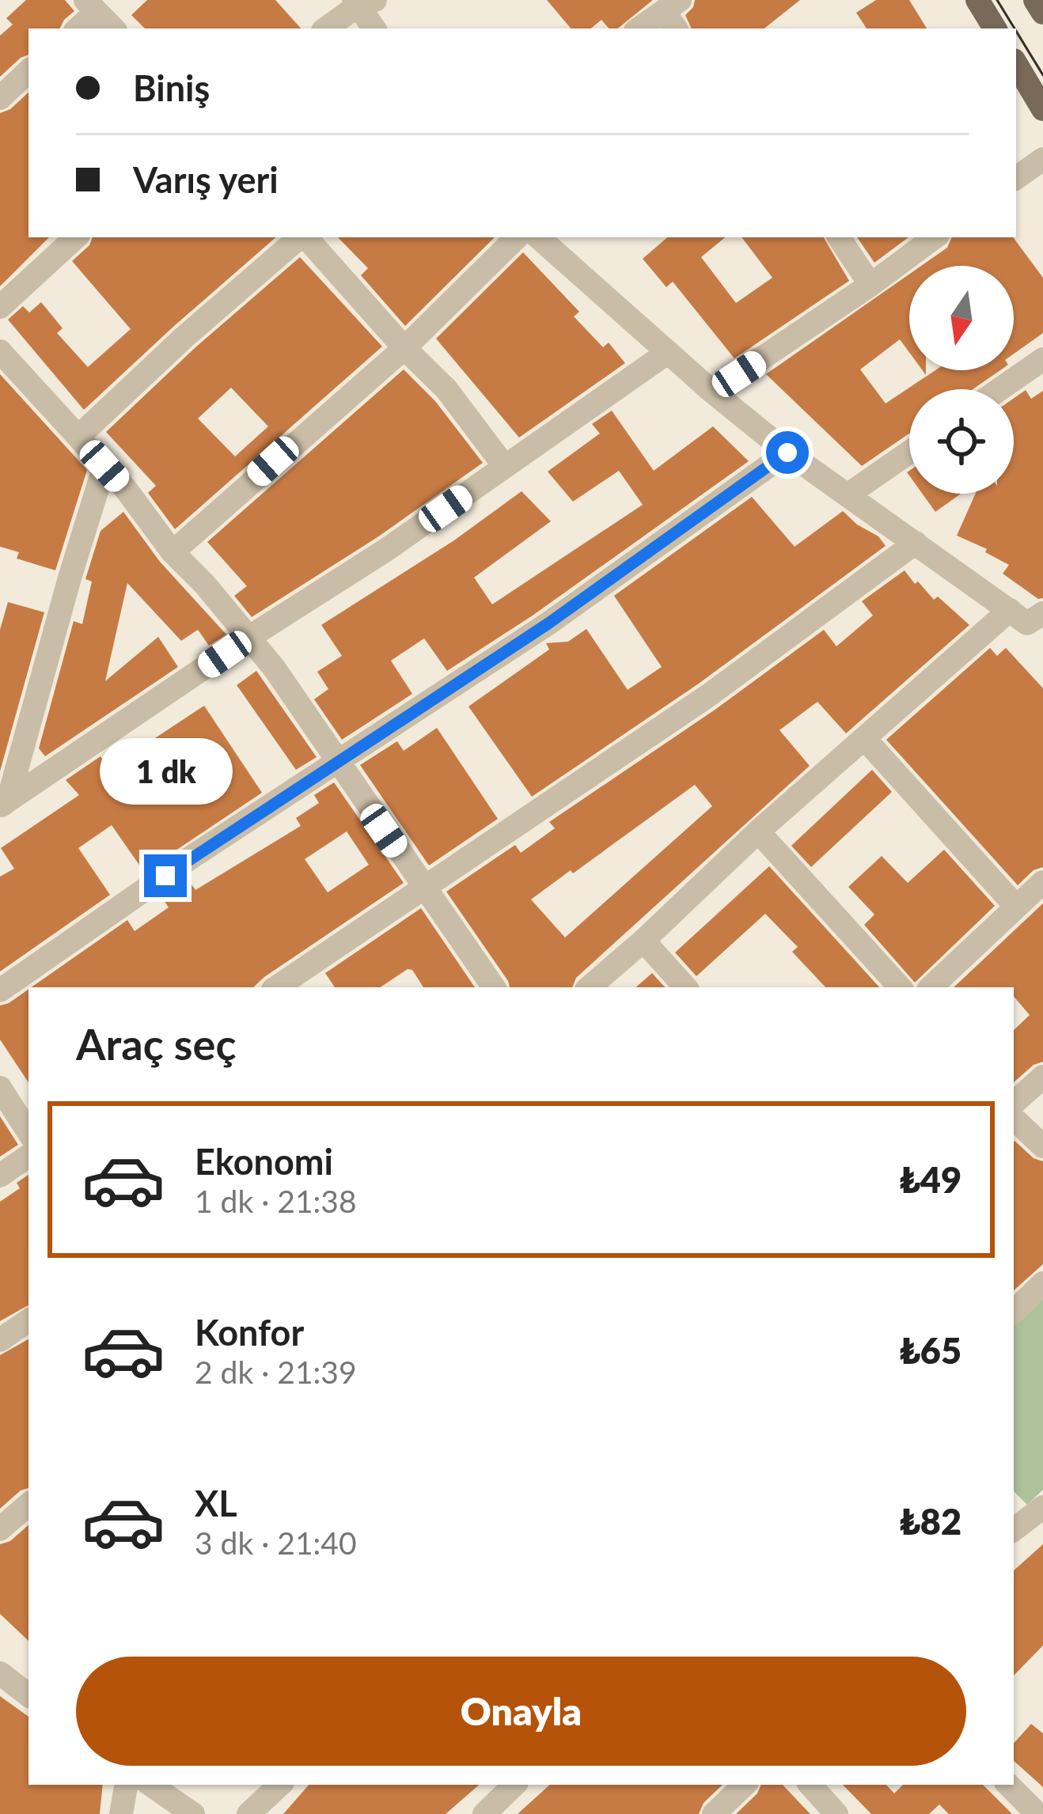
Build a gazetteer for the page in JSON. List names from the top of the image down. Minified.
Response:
{"north":"bottom","page":{"banner":["Biniş","Varış yeri"],"bubble":"1 dk","heading":"Araç seç","list":[{"name":"Ekonomi","note":"1 dk · 21:38","value":"₺49"},{"name":"Konfor","note":"2 dk · 21:39","value":"₺65"},{"name":"XL","note":"3 dk · 21:40","value":"₺82"}],"buttons":"Onayla"}}
